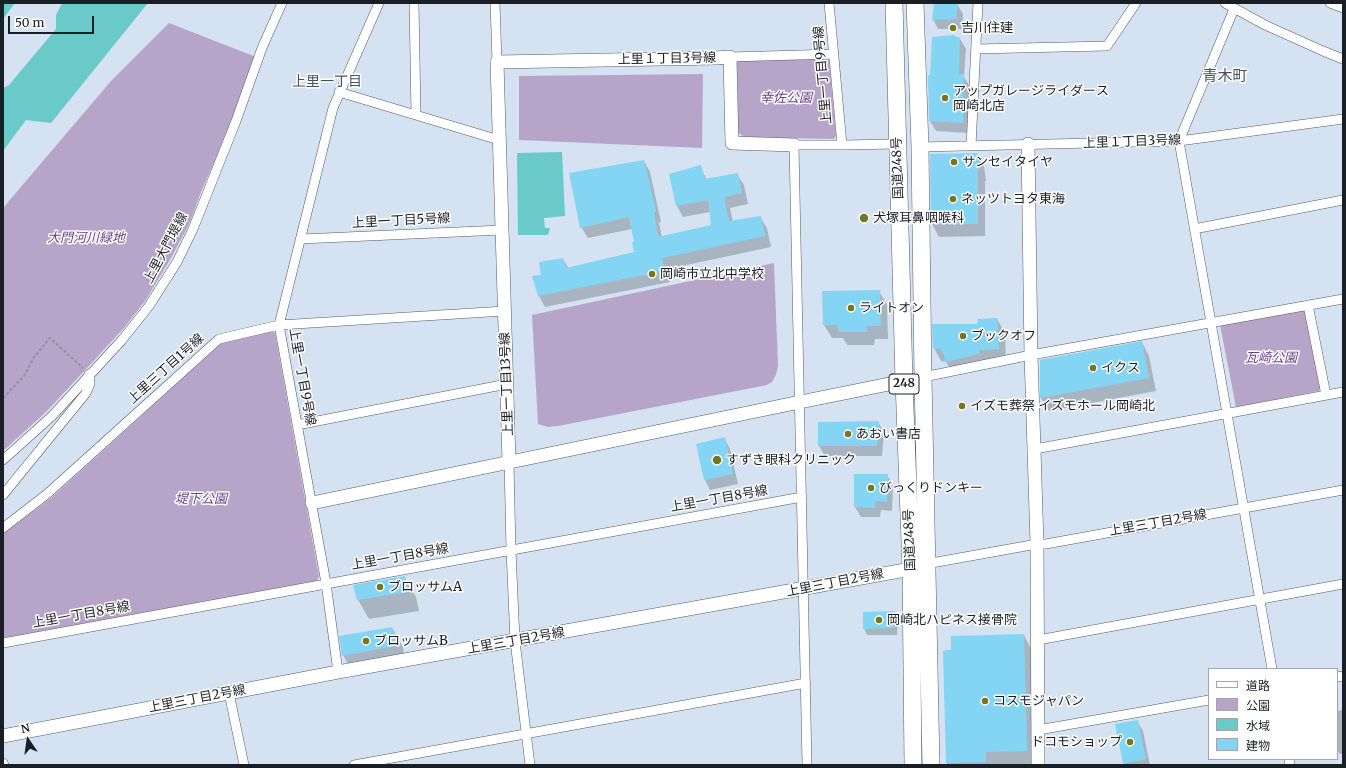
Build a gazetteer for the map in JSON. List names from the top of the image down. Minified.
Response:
{"streets":{"highway":["国道248号","248"],"street":["上里１丁目3号線","上里一丁目9号線","上里一丁目5号線","上里大門堤線","上里三丁目1号線","上里一丁目13号線","上里一丁目8号線","上里三丁目2号線"]},"crossings":[["上里１丁目3号線","上里一丁目9号線"],["上里１丁目3号線","国道248号"],["上里１丁目3号線","上里一丁目13号線"],["上里一丁目9号線","上里一丁目5号線"],["上里一丁目9号線","上里三丁目1号線"],["上里一丁目9号線","上里一丁目8号線"],["上里一丁目9号線","上里三丁目2号線"],["国道248号","上里三丁目2号線"],["上里一丁目5号線","上里一丁目13号線"],["上里三丁目1号線","上里一丁目13号線"],["上里一丁目13号線","上里一丁目8号線"],["上里一丁目13号線","上里三丁目2号線"]],"districts":["青木町","上里一丁目"],"parks":["幸佐公園","大門河川緑地","瓦崎公園","堤下公園"],"places":["吉川住建","アップガレージライダース 岡崎北店","サンセイタイヤ","ネッツトヨタ東海","犬塚耳鼻咽喉科","岡崎市立北中学校","ライトオン","ブックオフ","イクス","イズモ葬祭 イズモホール岡崎北","あおい書店","すずき眼科クリニック","びっくりドンキー","ブロッサムA","岡崎北ハピネス接骨院","ブロッサムB","コスモジャパン","ドコモショップ"],"legend":["道路","公園","水域","建物"],"scale_bar":"50 m","north":"top"}
